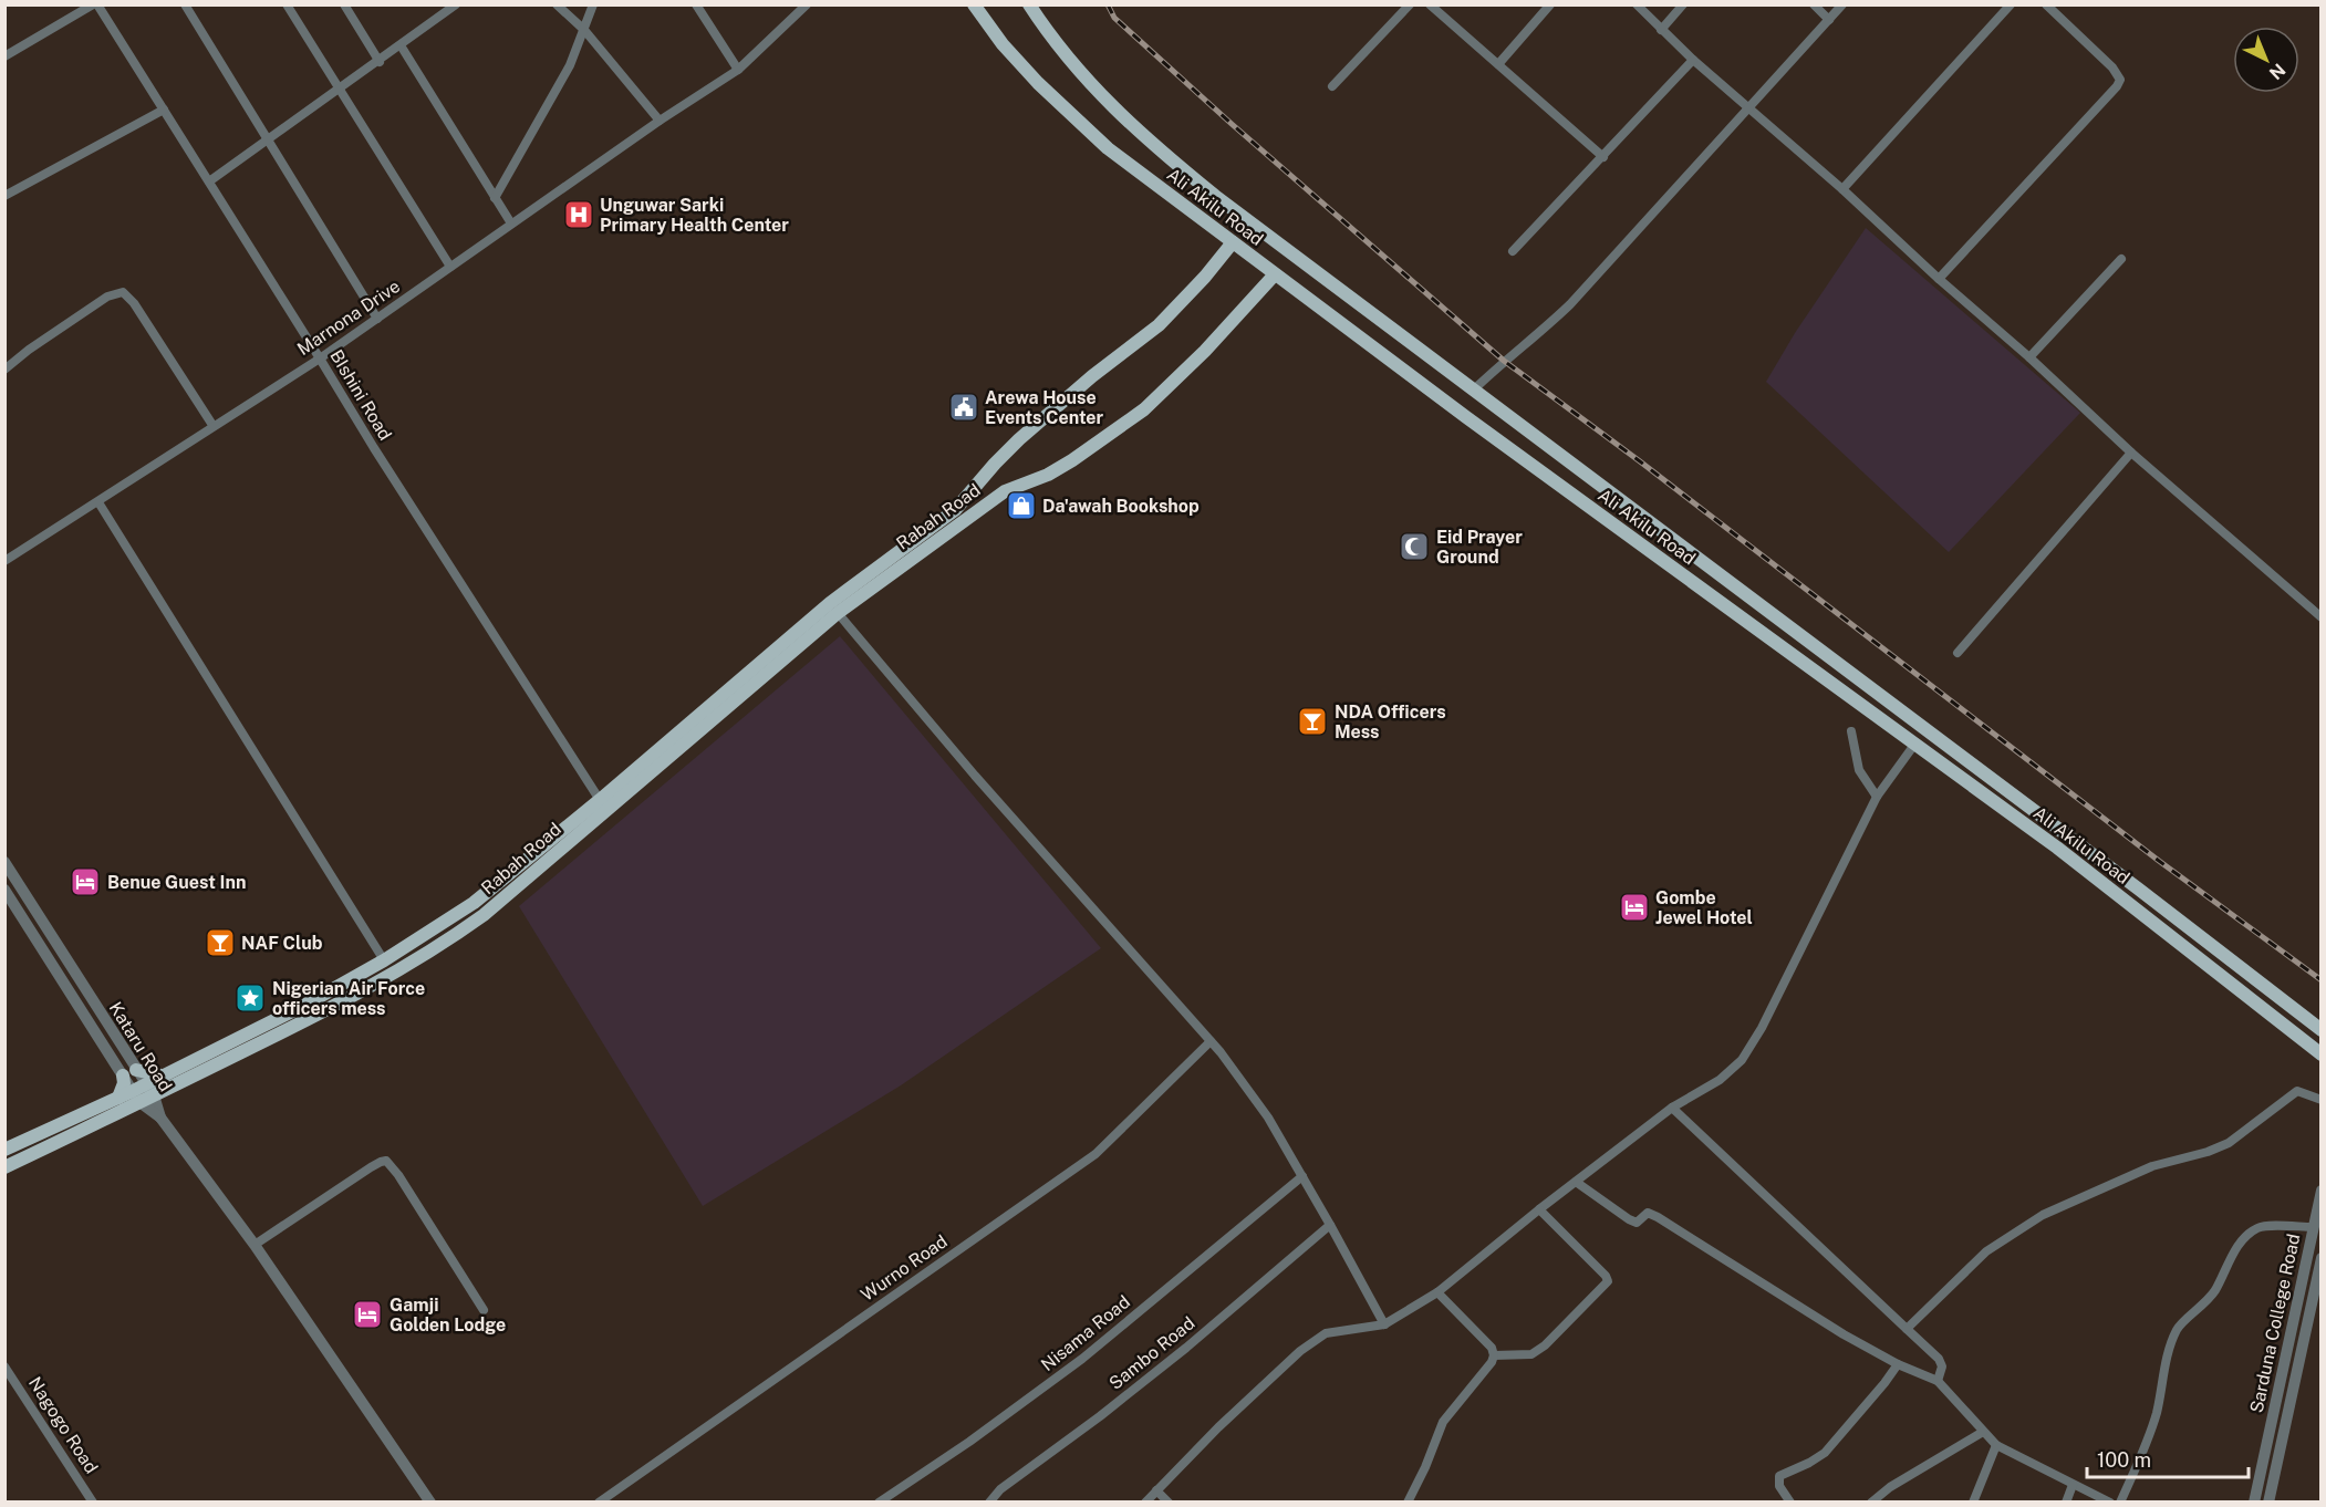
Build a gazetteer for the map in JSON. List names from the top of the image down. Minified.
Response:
{"streets":{"main road":["Ali Akilu Road","Rabah Road"],"street":["Marnona Drive","BIshini Road","Kataru Road","Wurno Road","Sarduna College Road","Nisama Road","Sambo Road","Nagogo Road"]},"crossings":[["Ali Akilu Road","Rabah Road"],["Marnona Drive","BIshini Road"],["BIshini Road","Rabah Road"],["Rabah Road","Kataru Road"]],"places":{"hospital":["Unguwar Sarki Primary Health Center"],"public building":["Arewa House Events Center"],"shop":["Da'awah Bookshop"],"mosque":["Eid Prayer Ground"],"bar":["NDA Officers Mess","NAF Club"],"hotel":["Benue Guest Inn","Gombe Jewel Hotel","Gamji Golden Lodge"],"place":["Nigerian Air Force officers mess"]},"scale_bar":"100 m","north":"bottom right"}
